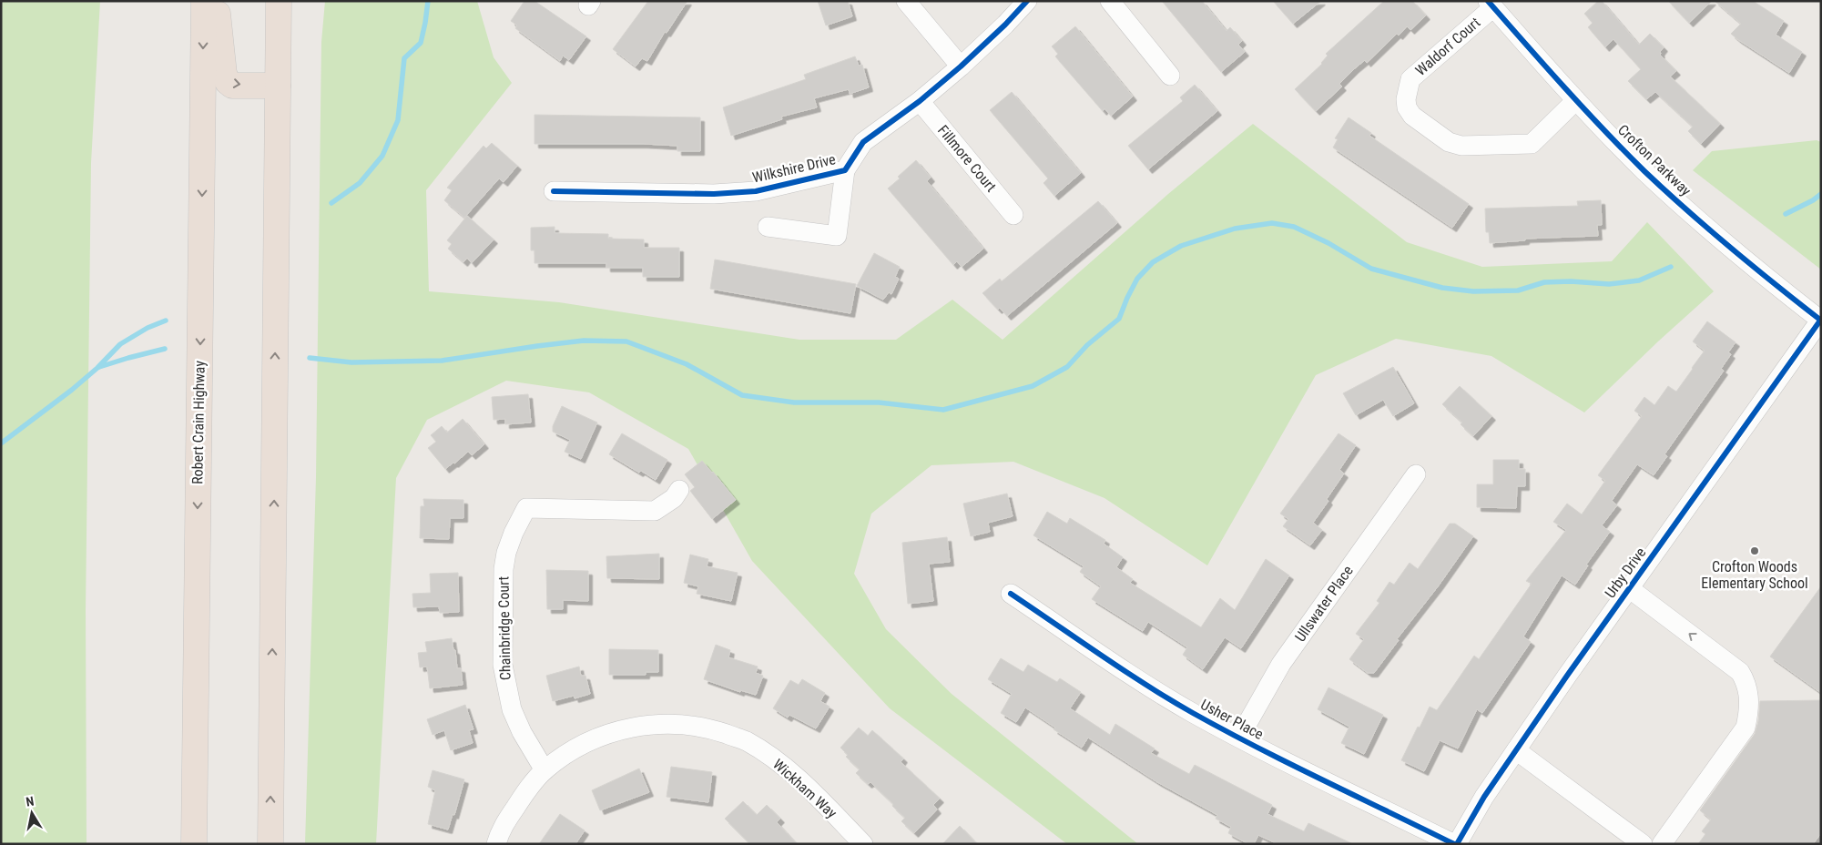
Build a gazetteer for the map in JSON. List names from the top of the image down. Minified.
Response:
{"streets":{"highway":["Robert Crain Highway"],"street":["Waldorf Court","Fillmore Court","Crofton Parkway","Wilkshire Drive","Urby Drive","Ullswater Place","Chainbridge Court","Usher Place","Wickham Way"]},"crossings":[["Waldorf Court","Crofton Parkway"],["Fillmore Court","Wilkshire Drive"],["Crofton Parkway","Urby Drive"],["Urby Drive","Usher Place"],["Ullswater Place","Usher Place"],["Chainbridge Court","Wickham Way"]],"places":["Crofton Woods Elementary School"],"north":"top"}
